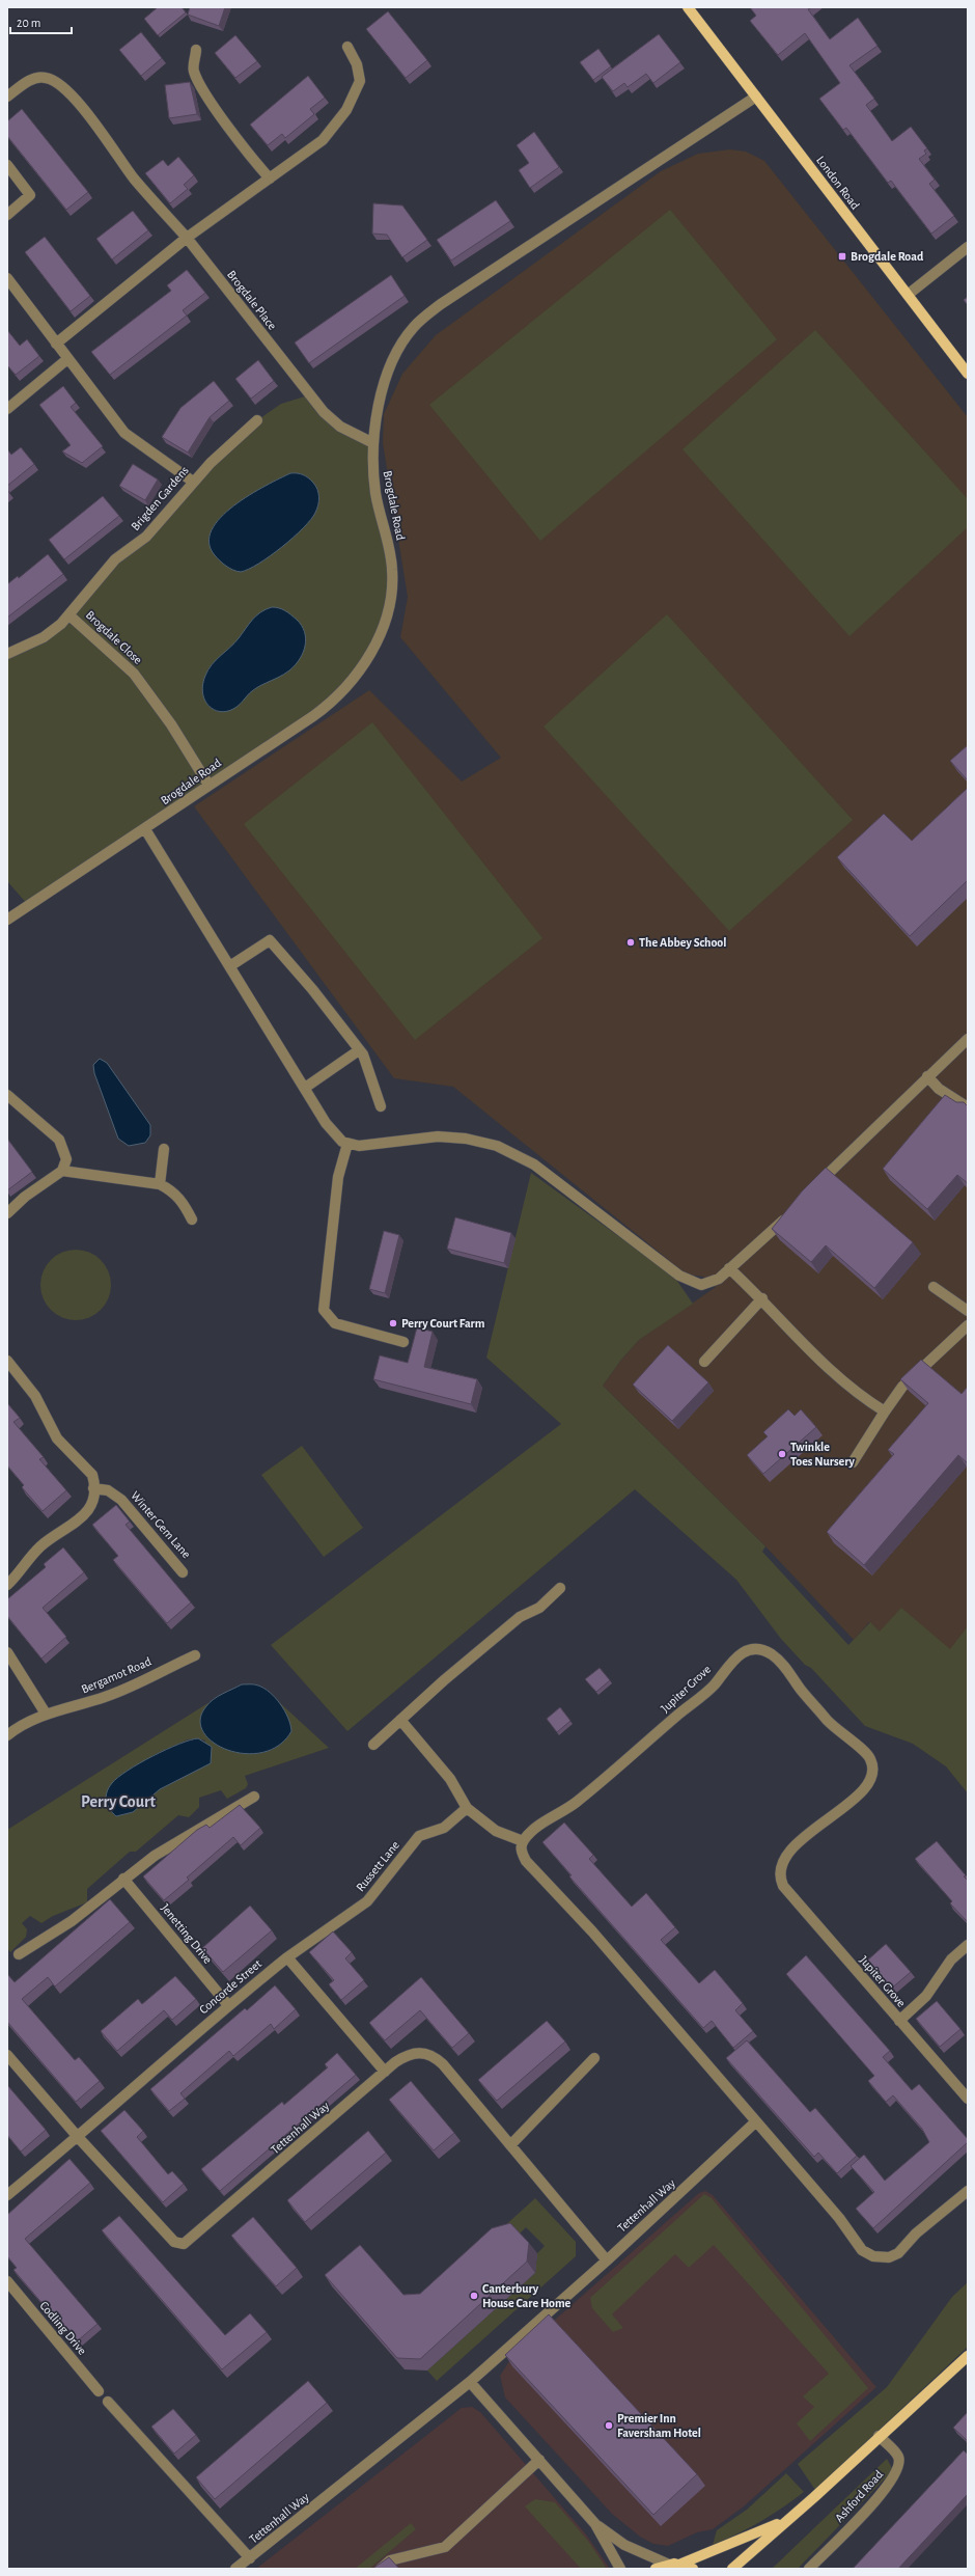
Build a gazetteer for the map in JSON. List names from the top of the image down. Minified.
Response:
{"streets":{"main road":["London Road"],"street":["Brogdale Place","Brigden Gardens","Brogdale Road","Brogdale Close","Winter Gem Lane","Bergamot Road","Jupiter Grove","Russett Lane","Jenetting Drive","Concorde Street","Tettenhall Way","Codling Drive","Ashford Road"]},"crossings":[["London Road","Brogdale Road"],["Brogdale Place","Brogdale Road"],["Brigden Gardens","Brogdale Close"],["Brogdale Road","Brogdale Close"],["Russett Lane","Concorde Street"],["Jenetting Drive","Concorde Street"],["Concorde Street","Tettenhall Way"]],"districts":["Perry Court"],"places":{"transit":["Brogdale Road"],"other":["The Abbey School","Perry Court Farm","Twinkle Toes Nursery","Canterbury House Care Home","Premier Inn Faversham Hotel"]},"scale_bar":"20 m"}
